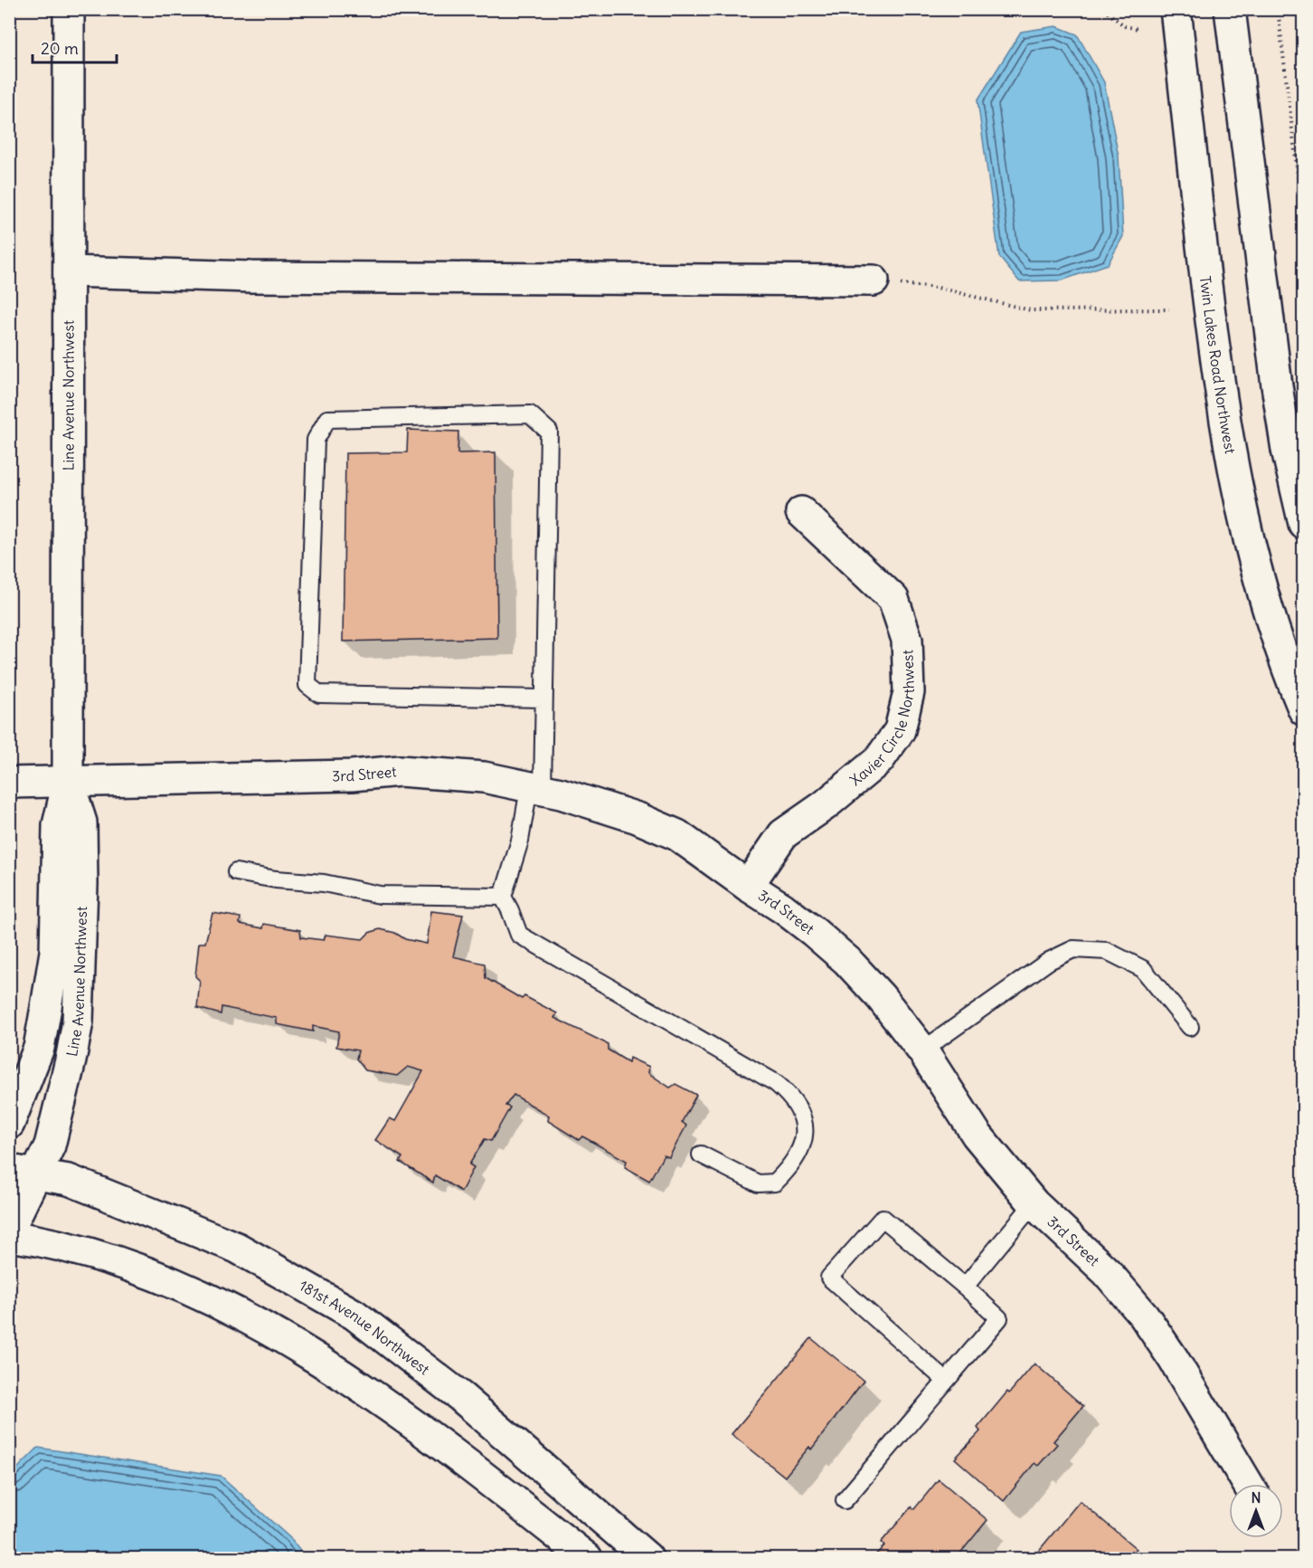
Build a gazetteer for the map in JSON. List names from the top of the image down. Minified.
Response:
{"streets":{"street":["Twin Lakes Road Northwest","Line Avenue Northwest","Xavier Circle Northwest","3rd Street","181st Avenue Northwest"]},"crossings":[["Line Avenue Northwest","3rd Street"],["Line Avenue Northwest","181st Avenue Northwest"],["Xavier Circle Northwest","3rd Street"]],"scale_bar":"20 m","north":"top"}
